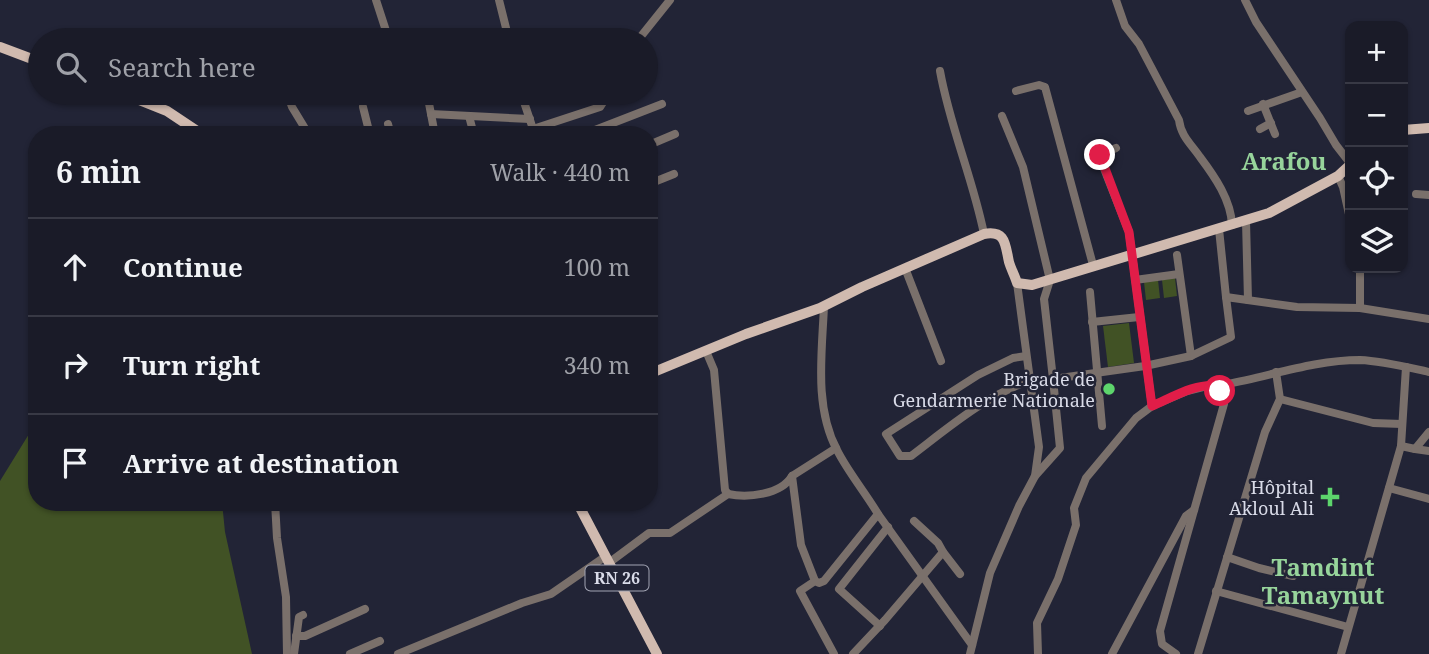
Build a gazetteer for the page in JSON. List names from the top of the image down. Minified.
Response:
{"streets":{"main road":["RN 26"]},"districts":["Arafou","Tamdint Tamaynut"],"places":{"other":["Brigade de Gendarmerie Nationale"],"health":["Hôpital Akloul Ali"]},"page":{"map_buttons":["+","−"],"search":"Search here","heading":["6 min","Walk · 440 m"],"list":[["Continue","100 m"],["Turn right","340 m"],"Arrive at destination"]}}
